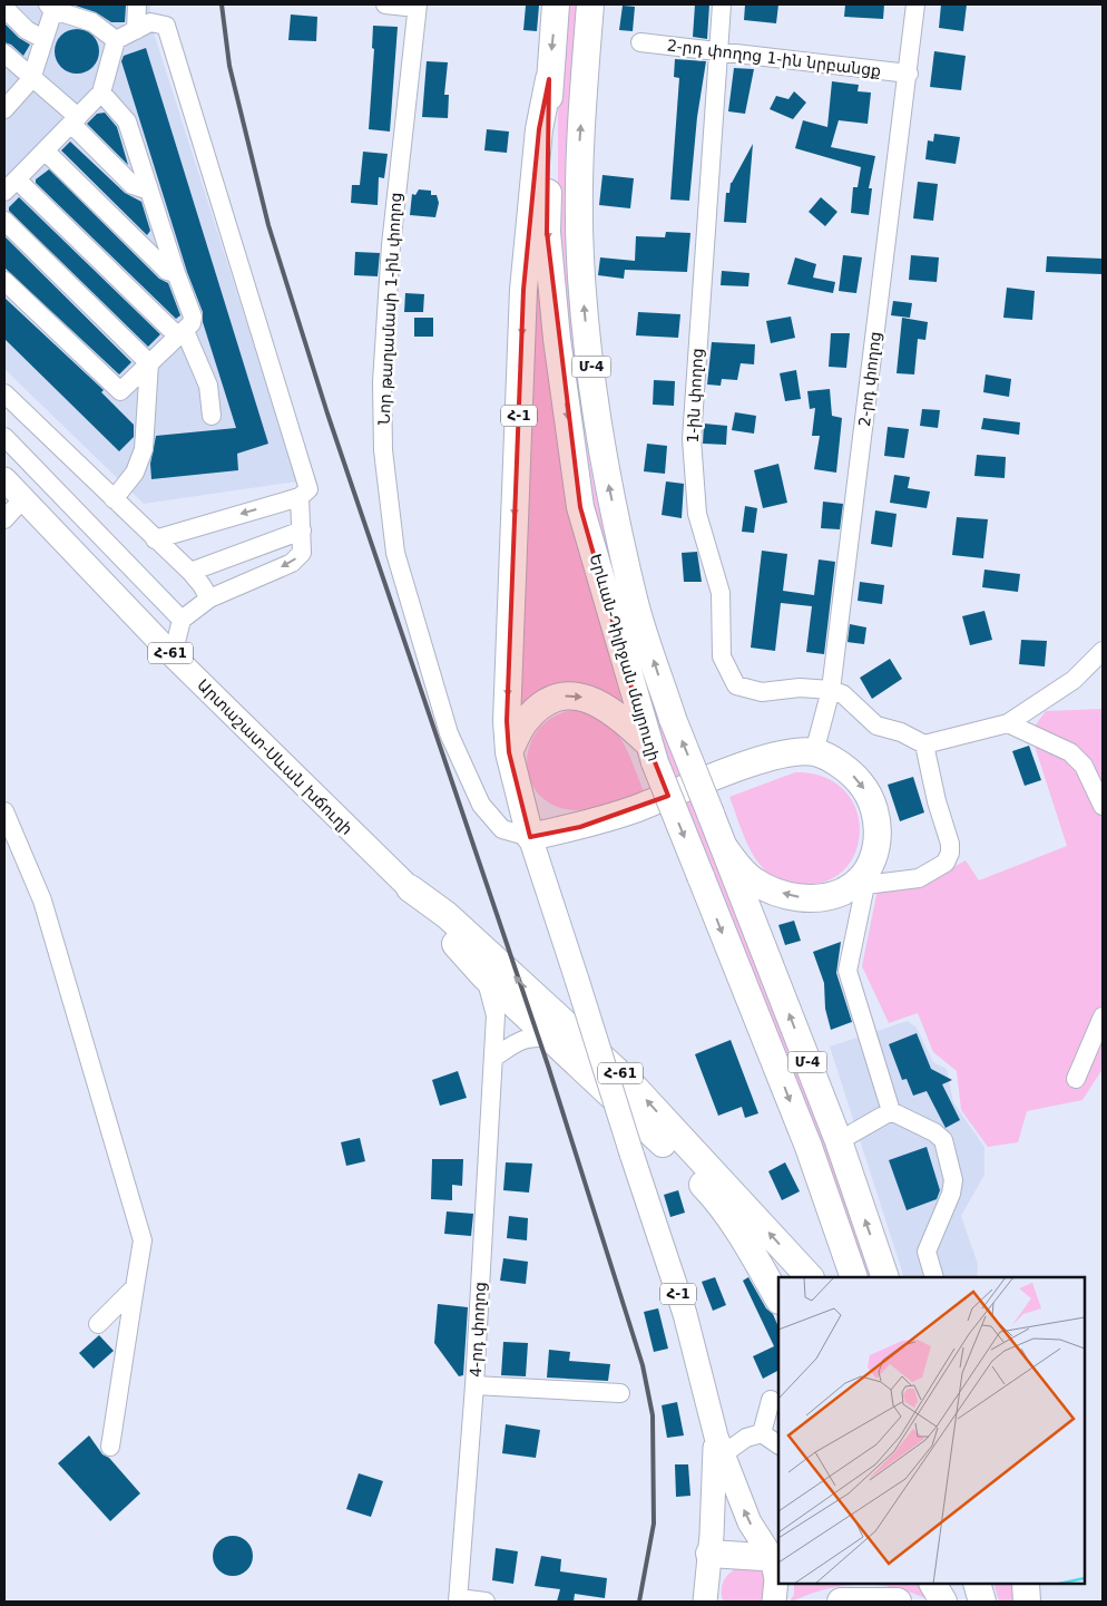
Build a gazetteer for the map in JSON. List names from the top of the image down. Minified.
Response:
{"streets":{"highway":["Մ-4","Հ-1","Հ-61","Երևան-Դիլիջան մայրուղի"],"main road":["Արտաշատ-Սևան խճուղի"],"street":["2-րդ փողոց 1-ին նրբանցք","Նոր թաղամասի 1-ին փողոց","2-րդ փողոց","1-ին փողոց","4-րդ փողոց"]},"crossings":[["2-րդ փողոց 1-ին նրբանցք","2-րդ փողոց"],["2-րդ փողոց 1-ին նրբանցք","1-ին փողոց"],["Նոր թաղամասի 1-ին փողոց","Հ-1"],["2-րդ փողոց","1-ին փողոց"],["Հ-1","Երևան-Դիլիջան մայրուղի"],["Հ-61","Արտաշատ-Սևան խճուղի"],["Հ-61","4-րդ փողոց"]]}
